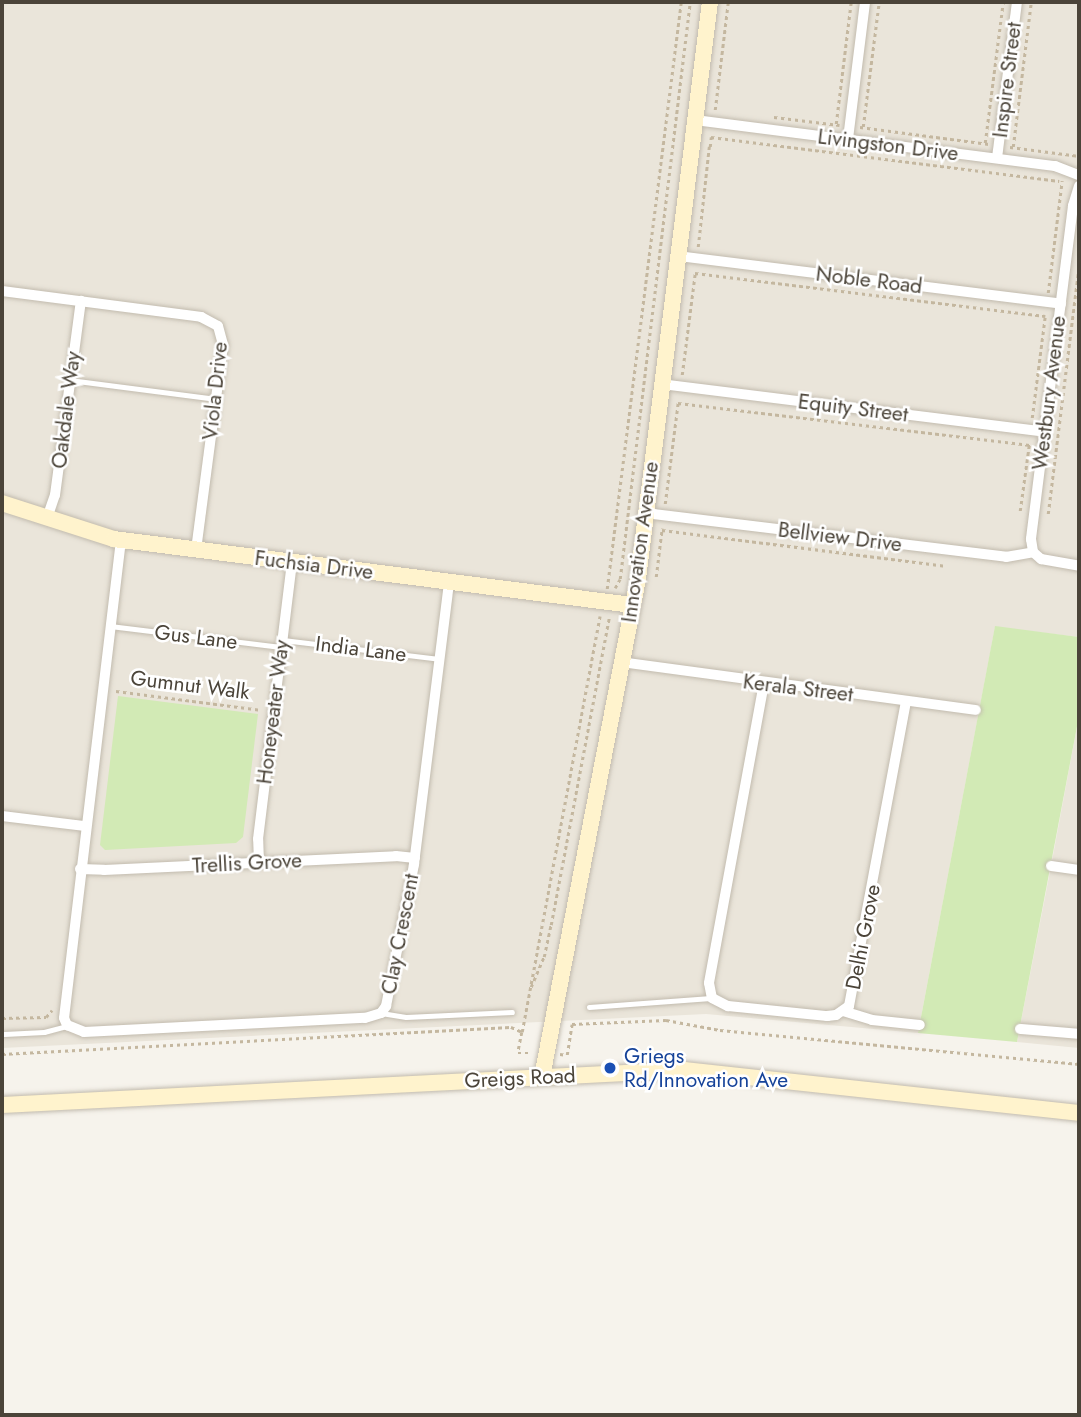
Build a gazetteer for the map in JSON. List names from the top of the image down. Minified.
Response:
{"streets":{"street":["Inspire Street","Livingston Drive","Noble Road","Viola Drive","Westbury Avenue","Equity Street","Oakdale Way","Bellview Drive","Innovation Avenue","Fuchsia Drive","Kerala Street","Honeyeater Way","Trellis Grove","Clay Crescent","Delhi Grove","Greigs Road"],"lane":["Gus Lane","India Lane"],"path":["Gumnut Walk"]},"crossings":[["Inspire Street","Livingston Drive"],["Livingston Drive","Innovation Avenue"],["Noble Road","Westbury Avenue"],["Noble Road","Innovation Avenue"],["Viola Drive","Oakdale Way"],["Viola Drive","Fuchsia Drive"],["Westbury Avenue","Equity Street"],["Westbury Avenue","Bellview Drive"],["Equity Street","Innovation Avenue"],["Oakdale Way","Fuchsia Drive"],["Bellview Drive","Innovation Avenue"],["Innovation Avenue","Fuchsia Drive"],["Innovation Avenue","Kerala Street"],["Innovation Avenue","Greigs Road"],["Fuchsia Drive","Honeyeater Way"],["Fuchsia Drive","Clay Crescent"],["Gus Lane","India Lane"],["Gus Lane","Honeyeater Way"],["India Lane","Honeyeater Way"],["India Lane","Clay Crescent"],["Gumnut Walk","Honeyeater Way"],["Kerala Street","Delhi Grove"],["Honeyeater Way","Trellis Grove"],["Trellis Grove","Clay Crescent"]],"places":["Griegs Rd/Innovation Ave"]}
